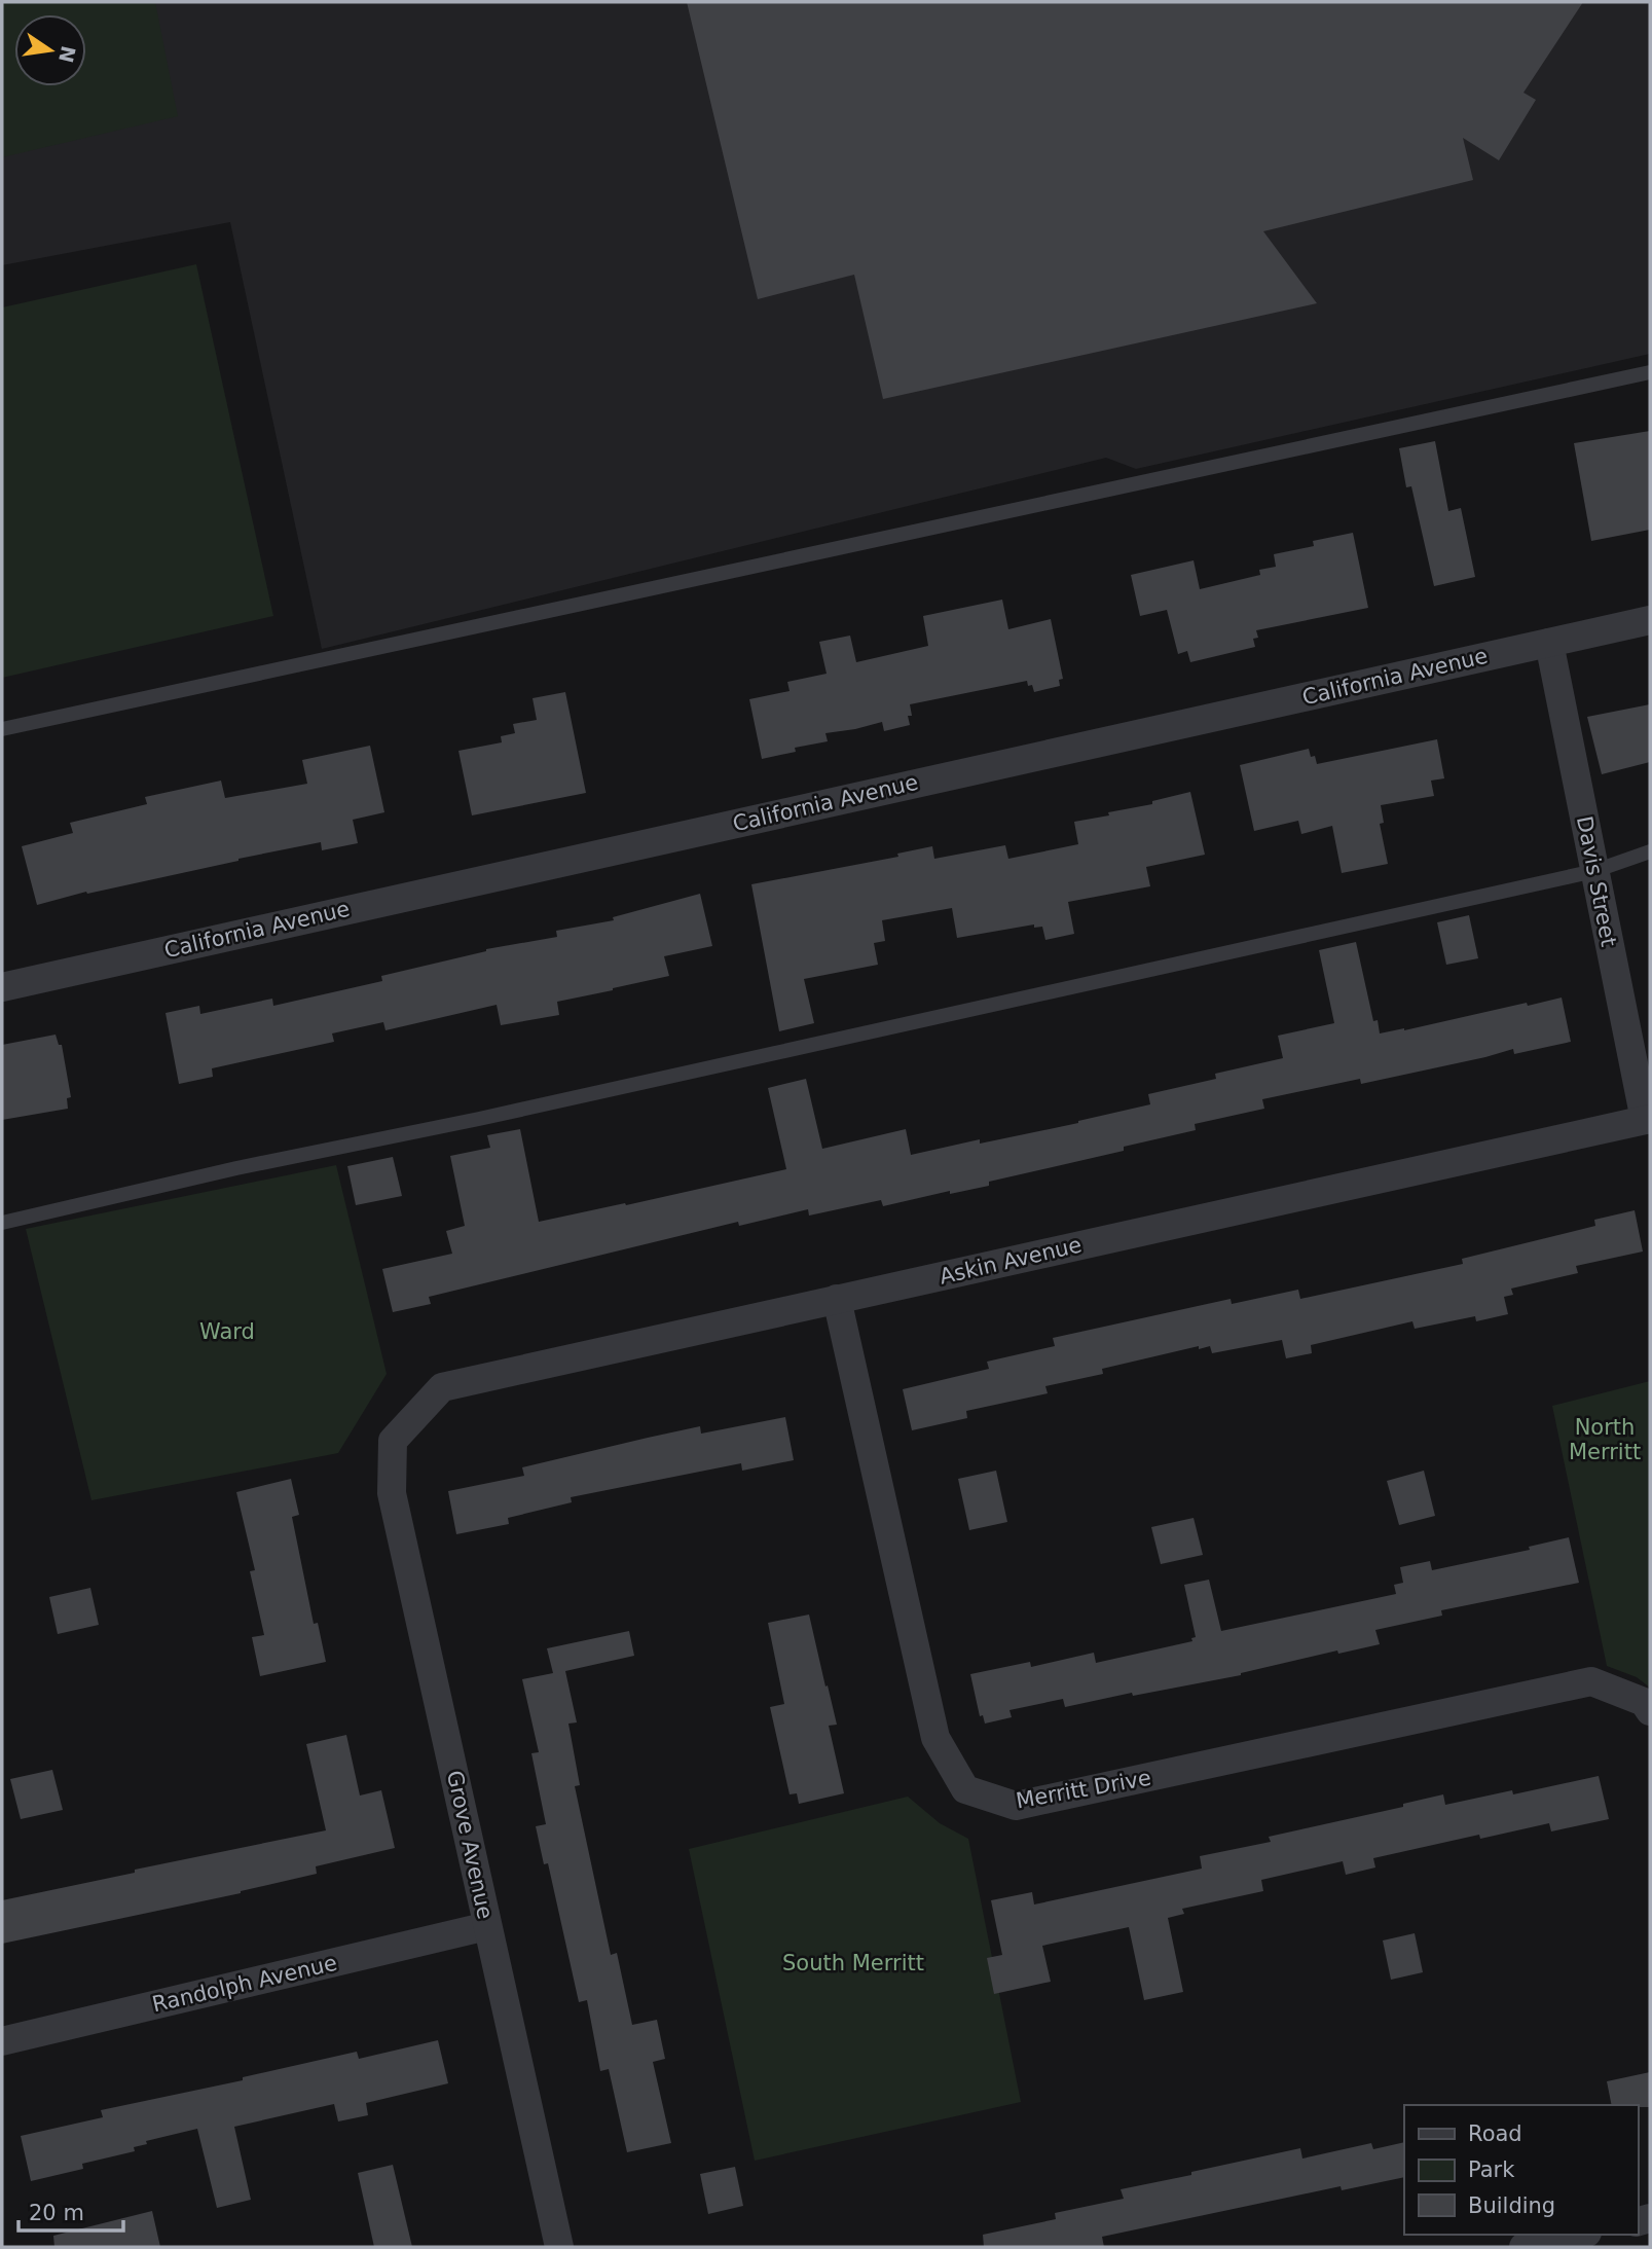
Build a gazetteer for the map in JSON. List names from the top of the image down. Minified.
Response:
{"streets":{"street":["California Avenue","Davis Street","Askin Avenue","Merritt Drive","Grove Avenue","Randolph Avenue"]},"crossings":[["California Avenue","Davis Street"],["Davis Street","Askin Avenue"],["Askin Avenue","Merritt Drive"],["Askin Avenue","Grove Avenue"],["Grove Avenue","Randolph Avenue"]],"parks":["Ward","North Merritt","South Merritt"],"legend":["Road","Park","Building"],"scale_bar":"20 m","north":"right"}
